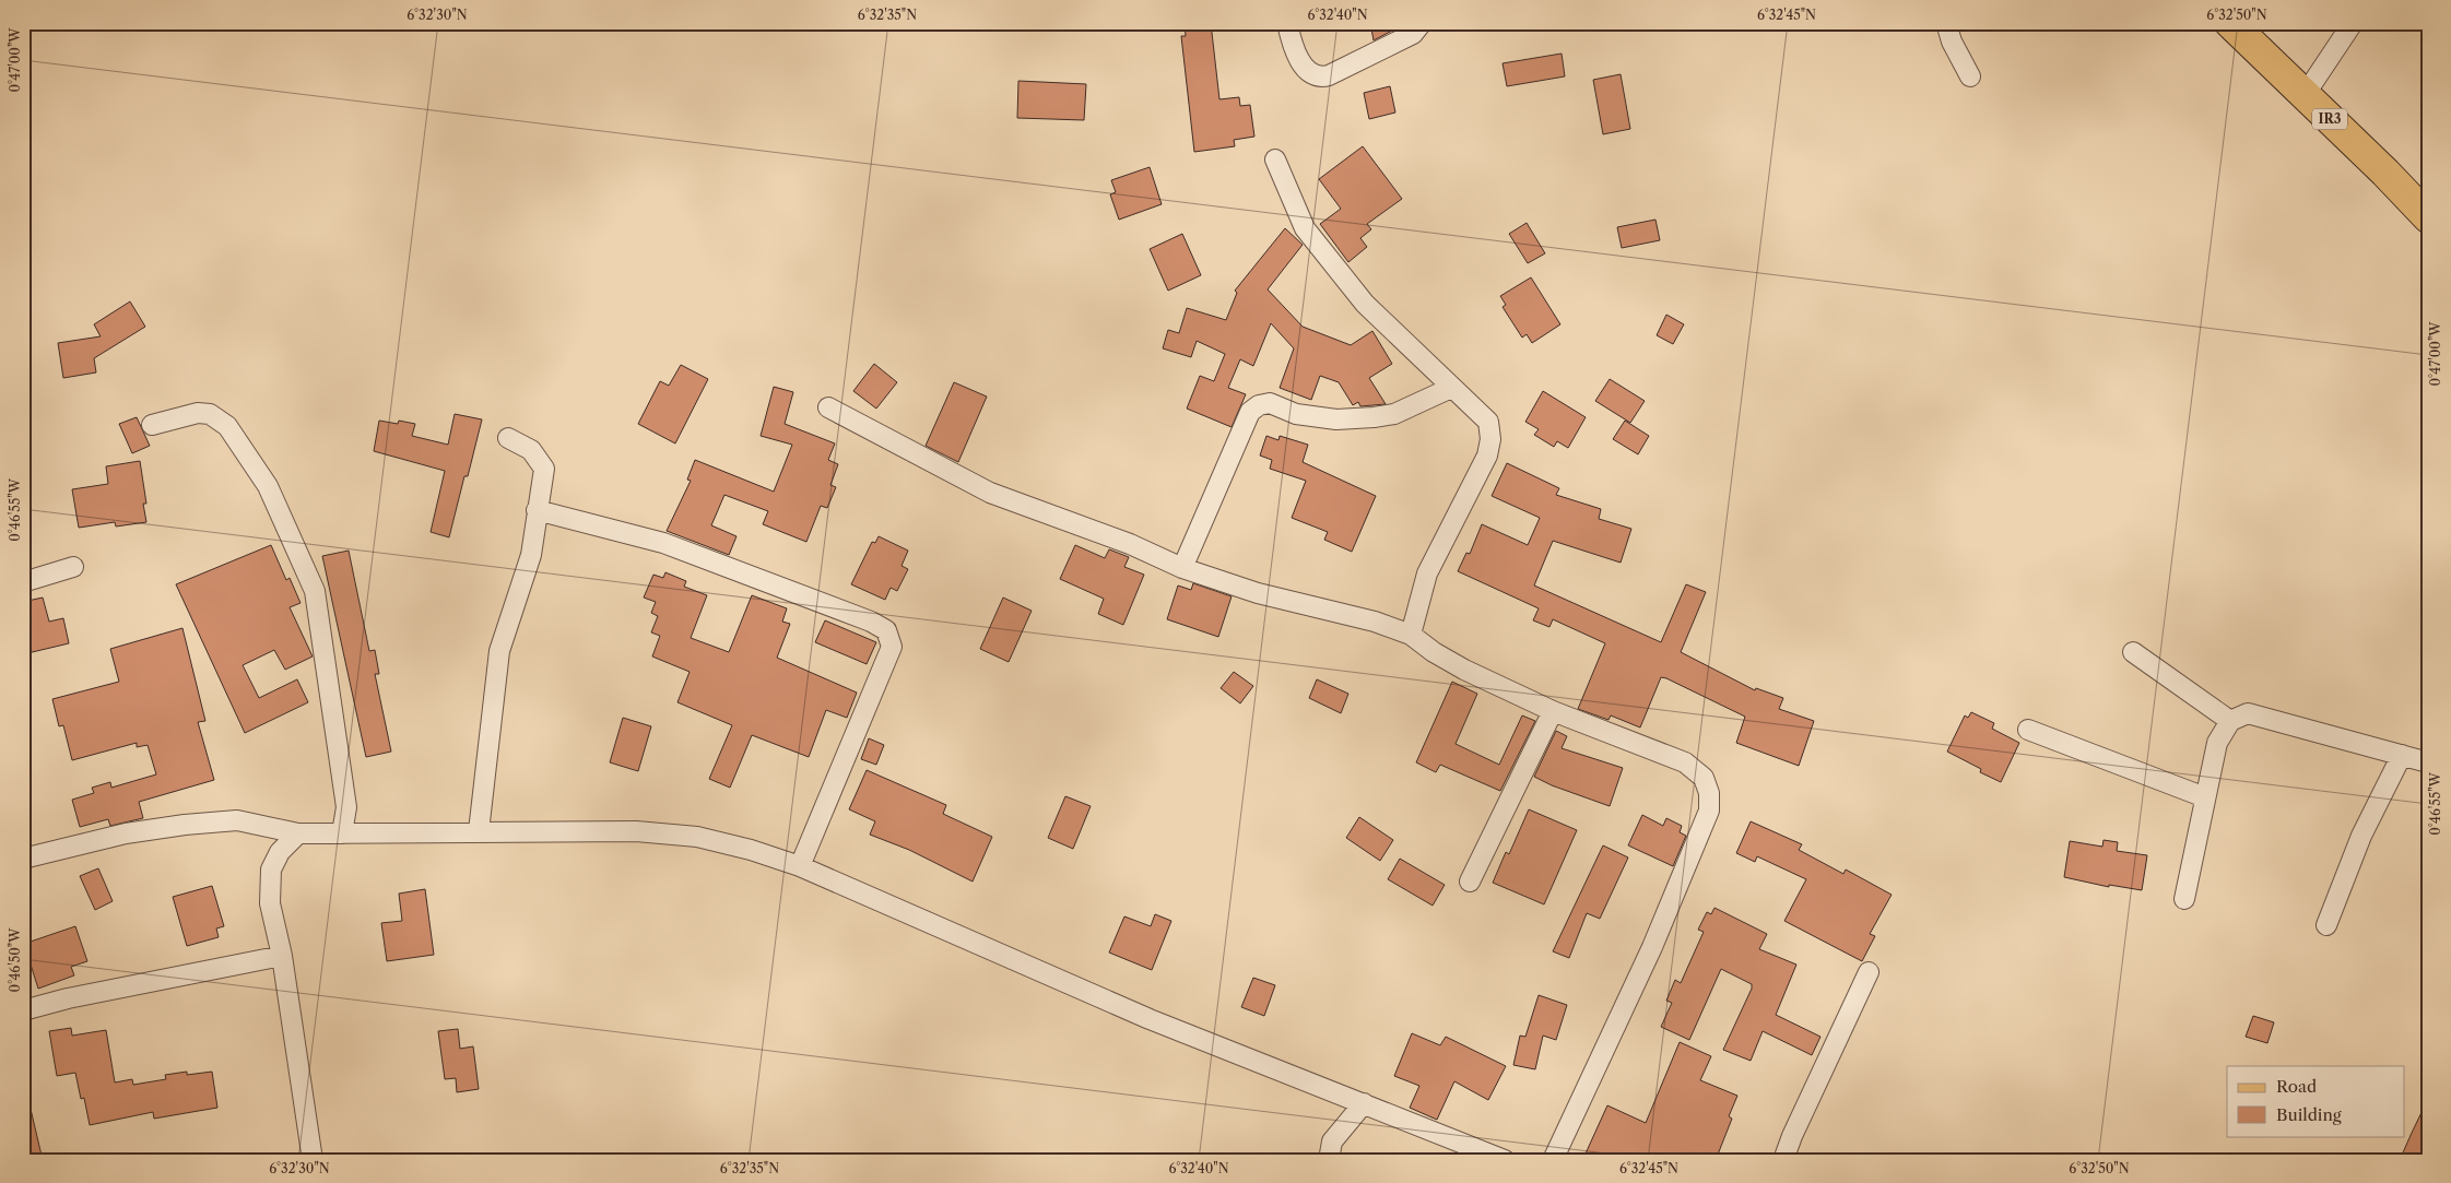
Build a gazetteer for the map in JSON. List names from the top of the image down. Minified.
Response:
{"streets":{"main road":["IR3"]},"legend":["Road","Building"],"coordinates":["6°32'30\"N","6°32'35\"N","6°32'40\"N","6°32'45\"N","6°32'50\"N","0°47'00\"W","0°46'55\"W","0°46'50\"W"]}
